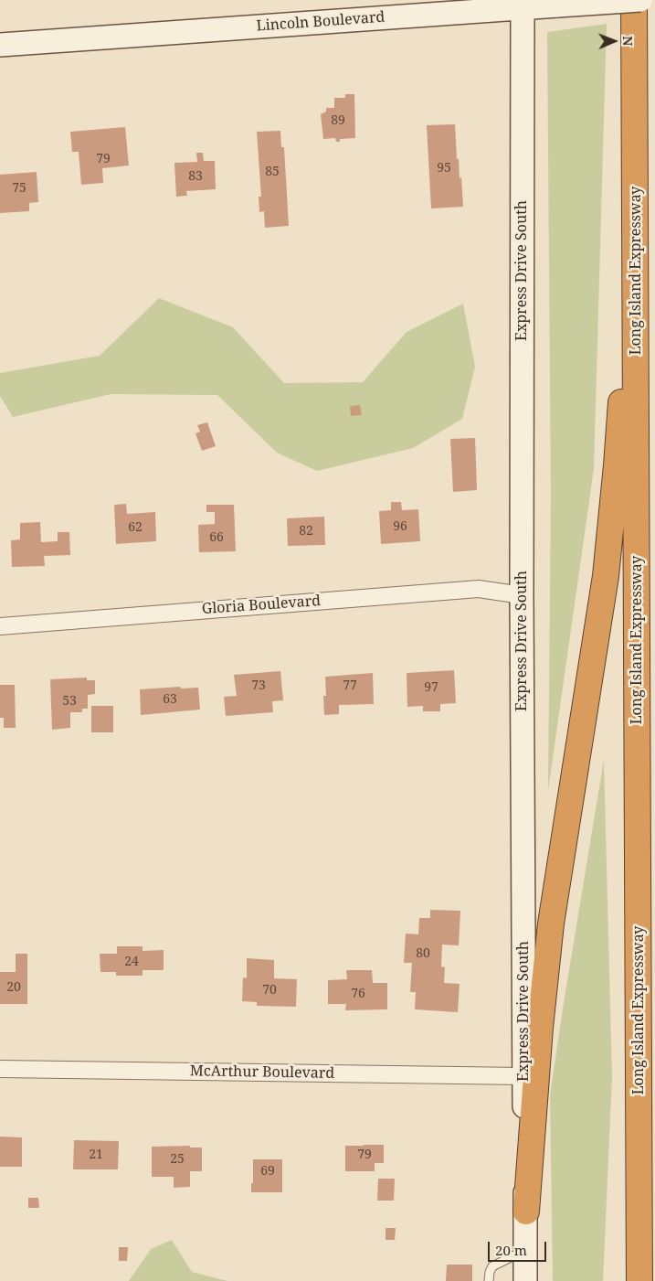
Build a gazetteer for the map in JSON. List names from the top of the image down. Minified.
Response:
{"streets":{"highway":["Long Island Expressway"],"main road":["Lincoln Boulevard","Express Drive South"],"street":["Gloria Boulevard","McArthur Boulevard"]},"crossings":[["Lincoln Boulevard","Express Drive South"],["Express Drive South","Gloria Boulevard"],["Express Drive South","McArthur Boulevard"]],"house_numbers":["89","79","95","85","83","75","96","62","82","66","73","77","97","63","53","80","24","20","70","76","21","79","25","69"],"scale_bar":"20 m","north":"right"}
